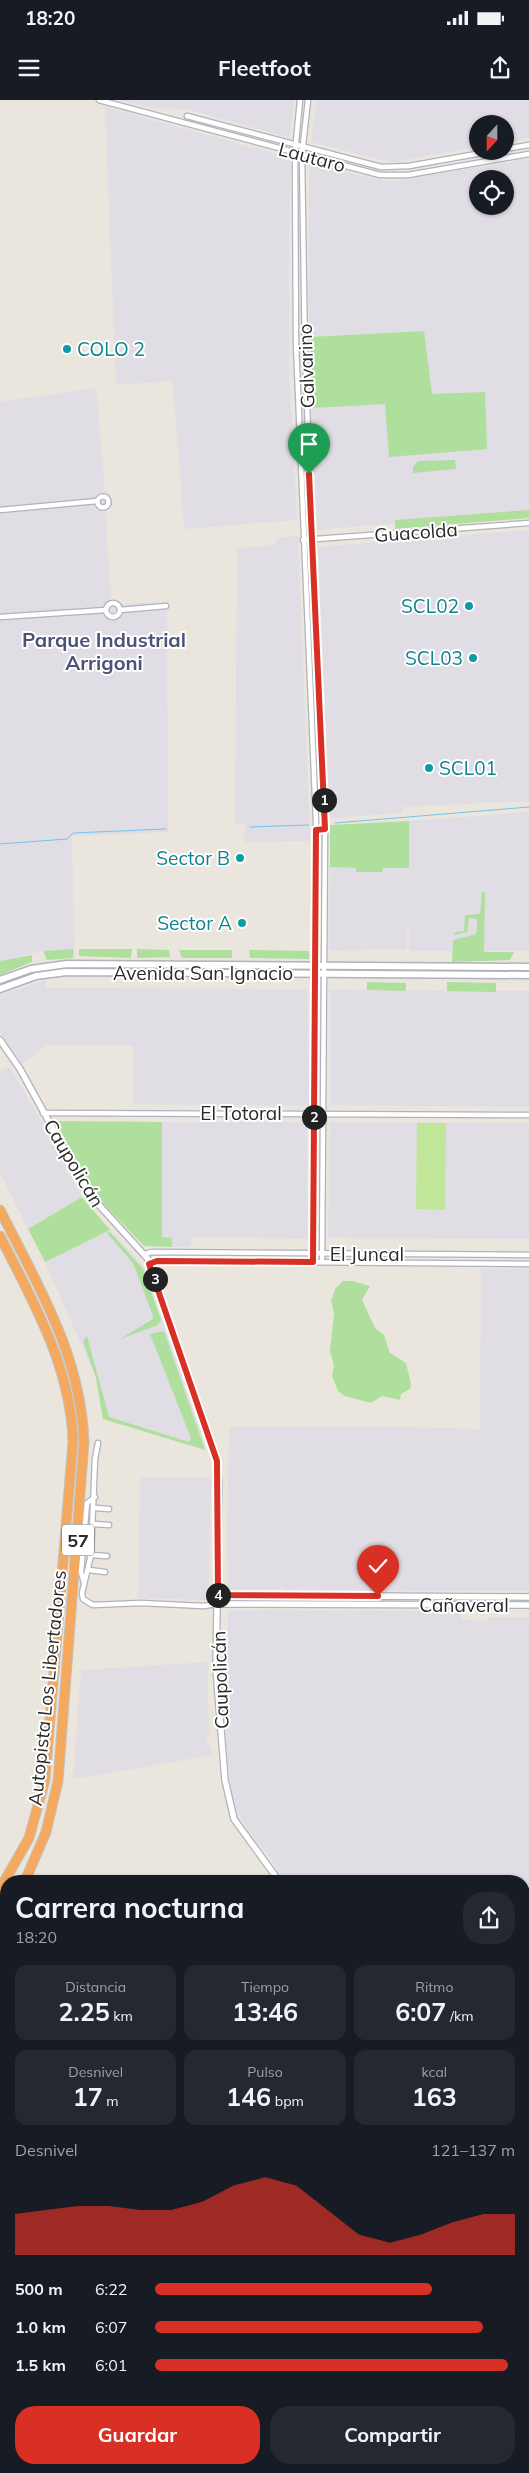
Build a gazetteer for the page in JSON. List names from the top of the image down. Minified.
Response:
{"streets":{"highway":["57","Autopista Los Libertadores"],"main road":["Avenida San Ignacio"],"street":["Lautaro","Galvarino","Guacolda","El Totoral","Caupolicán","El Juncal","Cañaveral"]},"crossings":[["Lautaro","Galvarino"],["Galvarino","Guacolda"],["Galvarino","Avenida San Ignacio"],["Galvarino","El Totoral"],["Galvarino","El Juncal"],["El Totoral","Caupolicán"],["Caupolicán","El Juncal"],["Caupolicán","Cañaveral"]],"districts":["Parque Industrial Arrigoni"],"places":["COLO 2","SCL02","SCL03","SCL01","Sector B","Sector A"],"north":"bottom","page":{"status":"18:20","header":"Fleetfoot","pins":["1","2","3","4"],"heading":["Carrera nocturna","18:20"],"stats":[["Distancia","2.25 km"],["Tiempo","13:46"],["Ritmo","6:07 /km"],["Desnivel","17 m"],["Pulso","146 bpm"],["kcal","163"]],"chart":["Desnivel","121–137 m"],"list":[{"name":"500 m","note":"6:22"},{"name":"1.0 km","note":"6:07"},{"name":"1.5 km","note":"6:01"}],"buttons":["Guardar","Compartir"]}}
